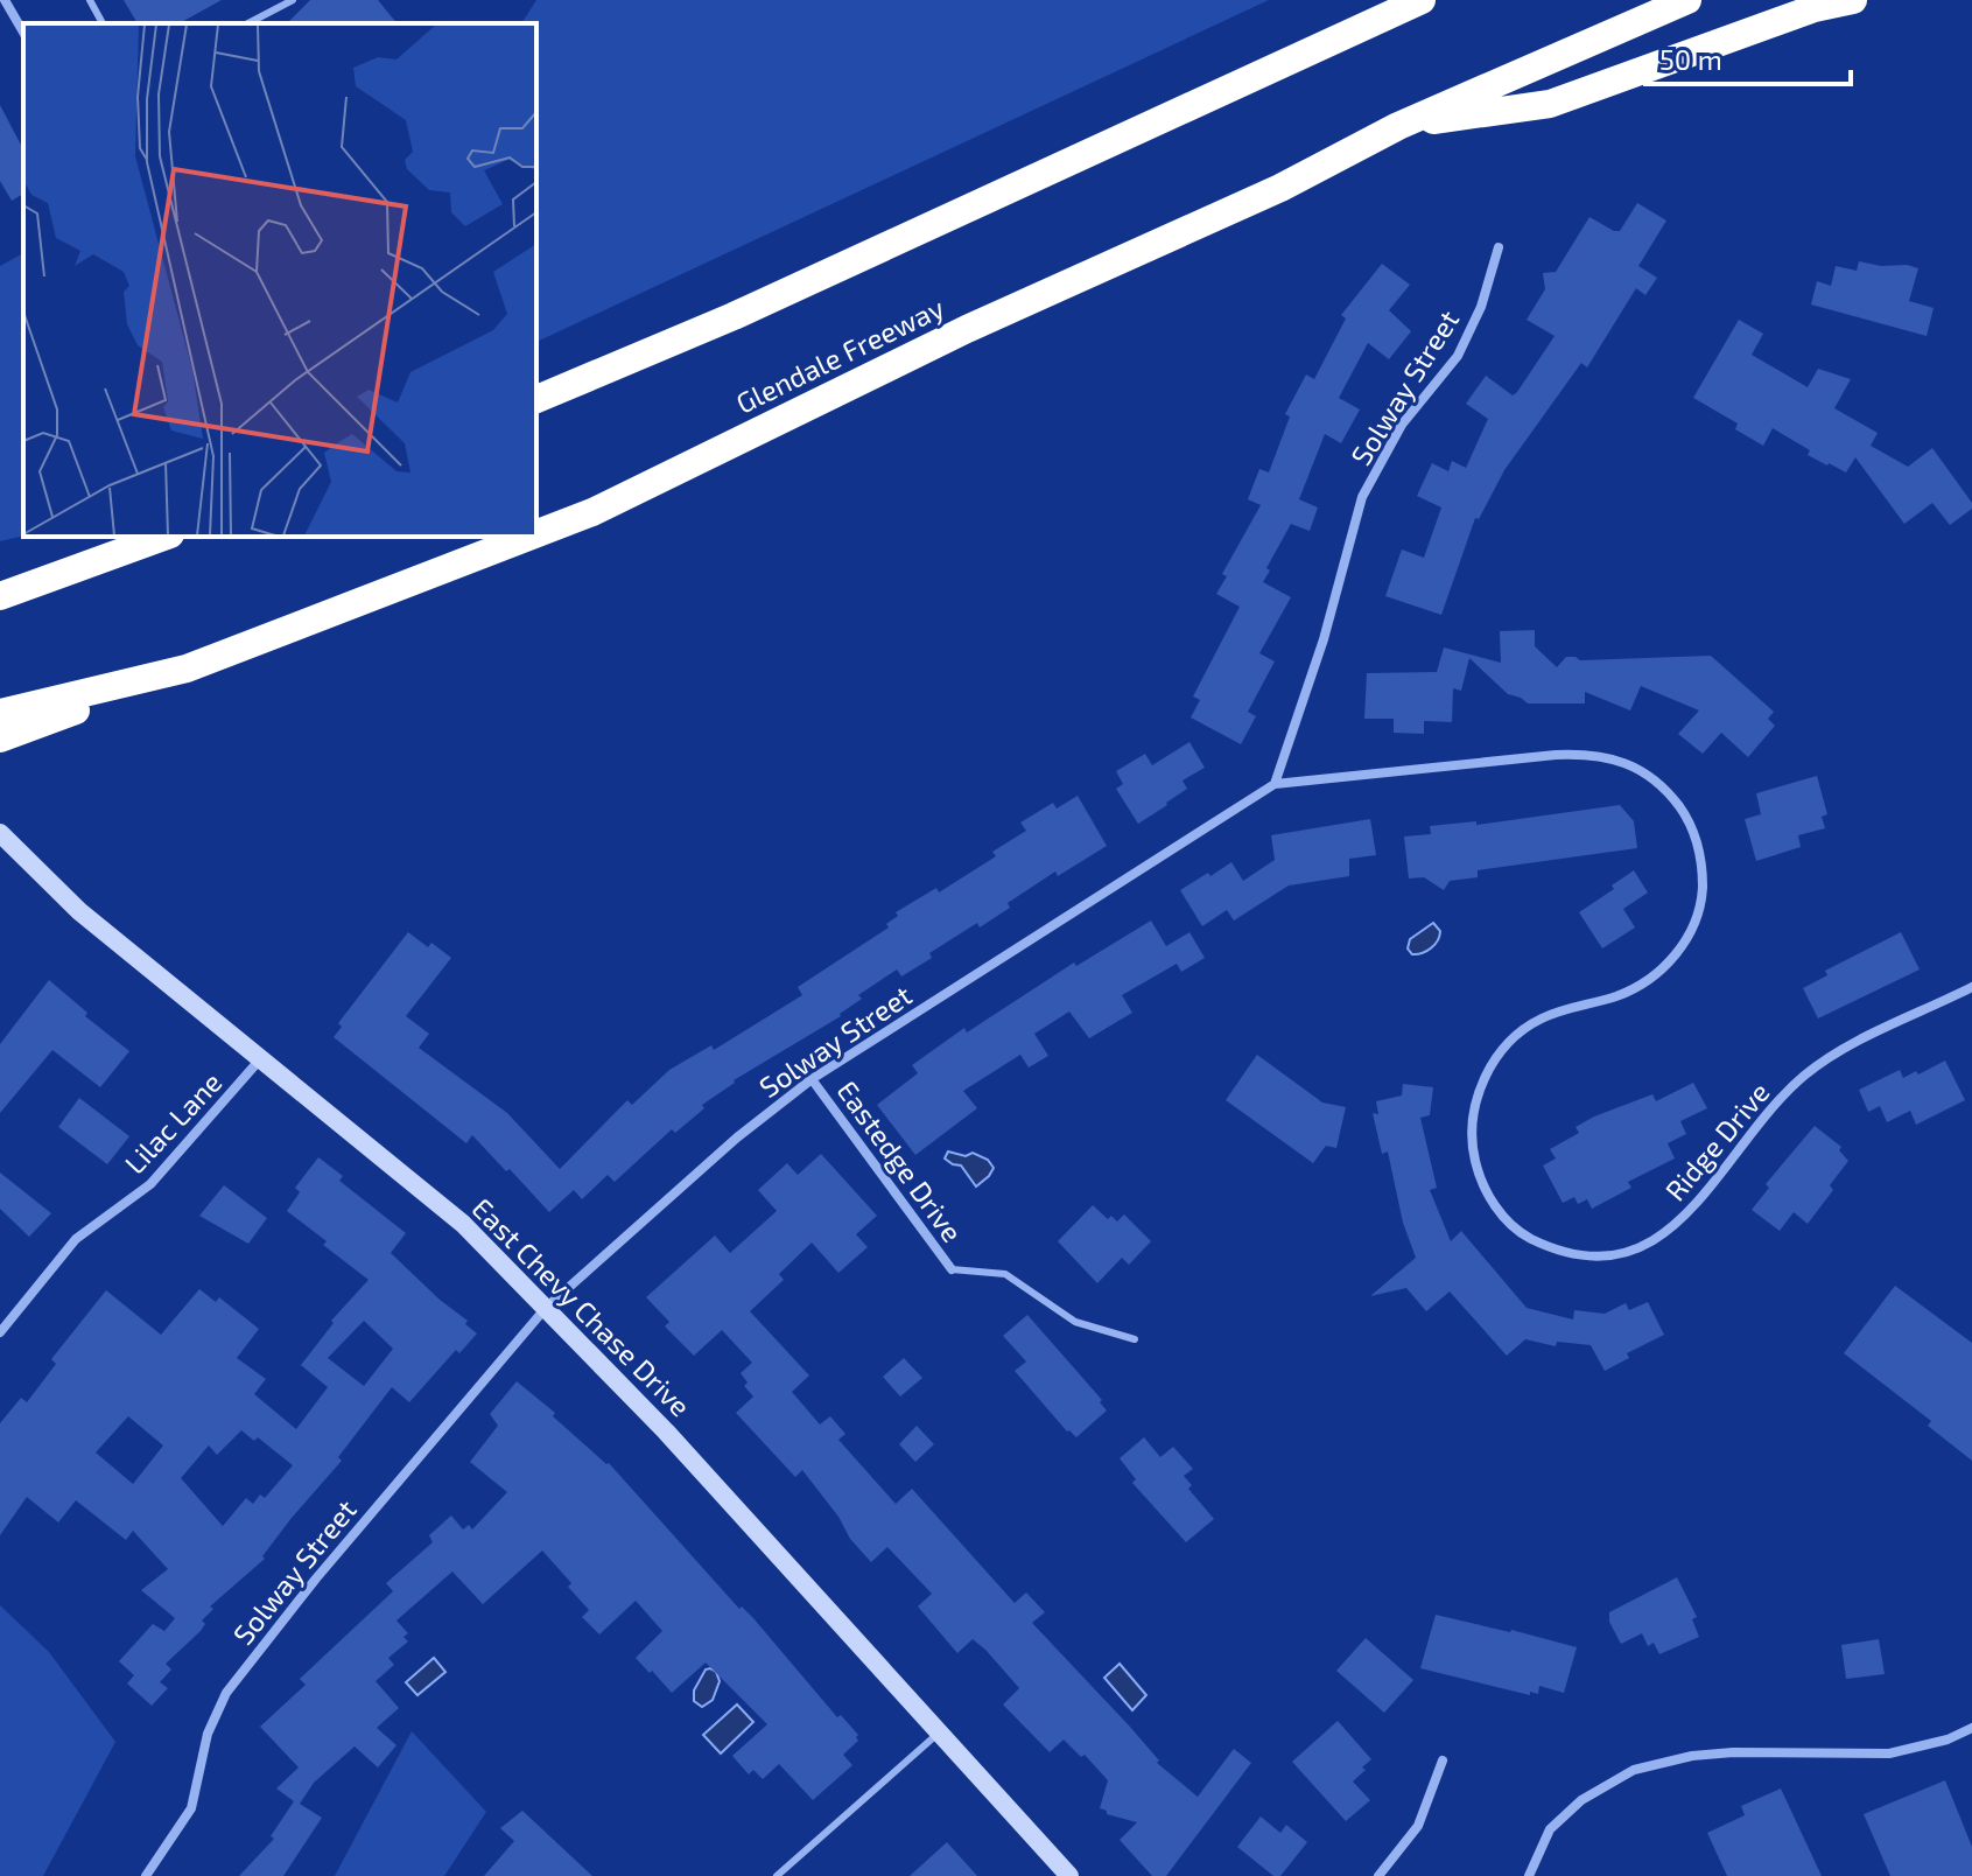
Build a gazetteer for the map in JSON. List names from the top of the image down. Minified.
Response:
{"streets":{"highway":["Glendale Freeway"],"main road":["East Chevy Chase Drive"],"street":["Solway Street","Lilac Lane","Ridge Drive","Eastedge Drive"]},"crossings":[["Solway Street","Ridge Drive"],["Solway Street","Eastedge Drive"],["Solway Street","East Chevy Chase Drive"],["Lilac Lane","East Chevy Chase Drive"]],"scale_bar":"50 m"}
